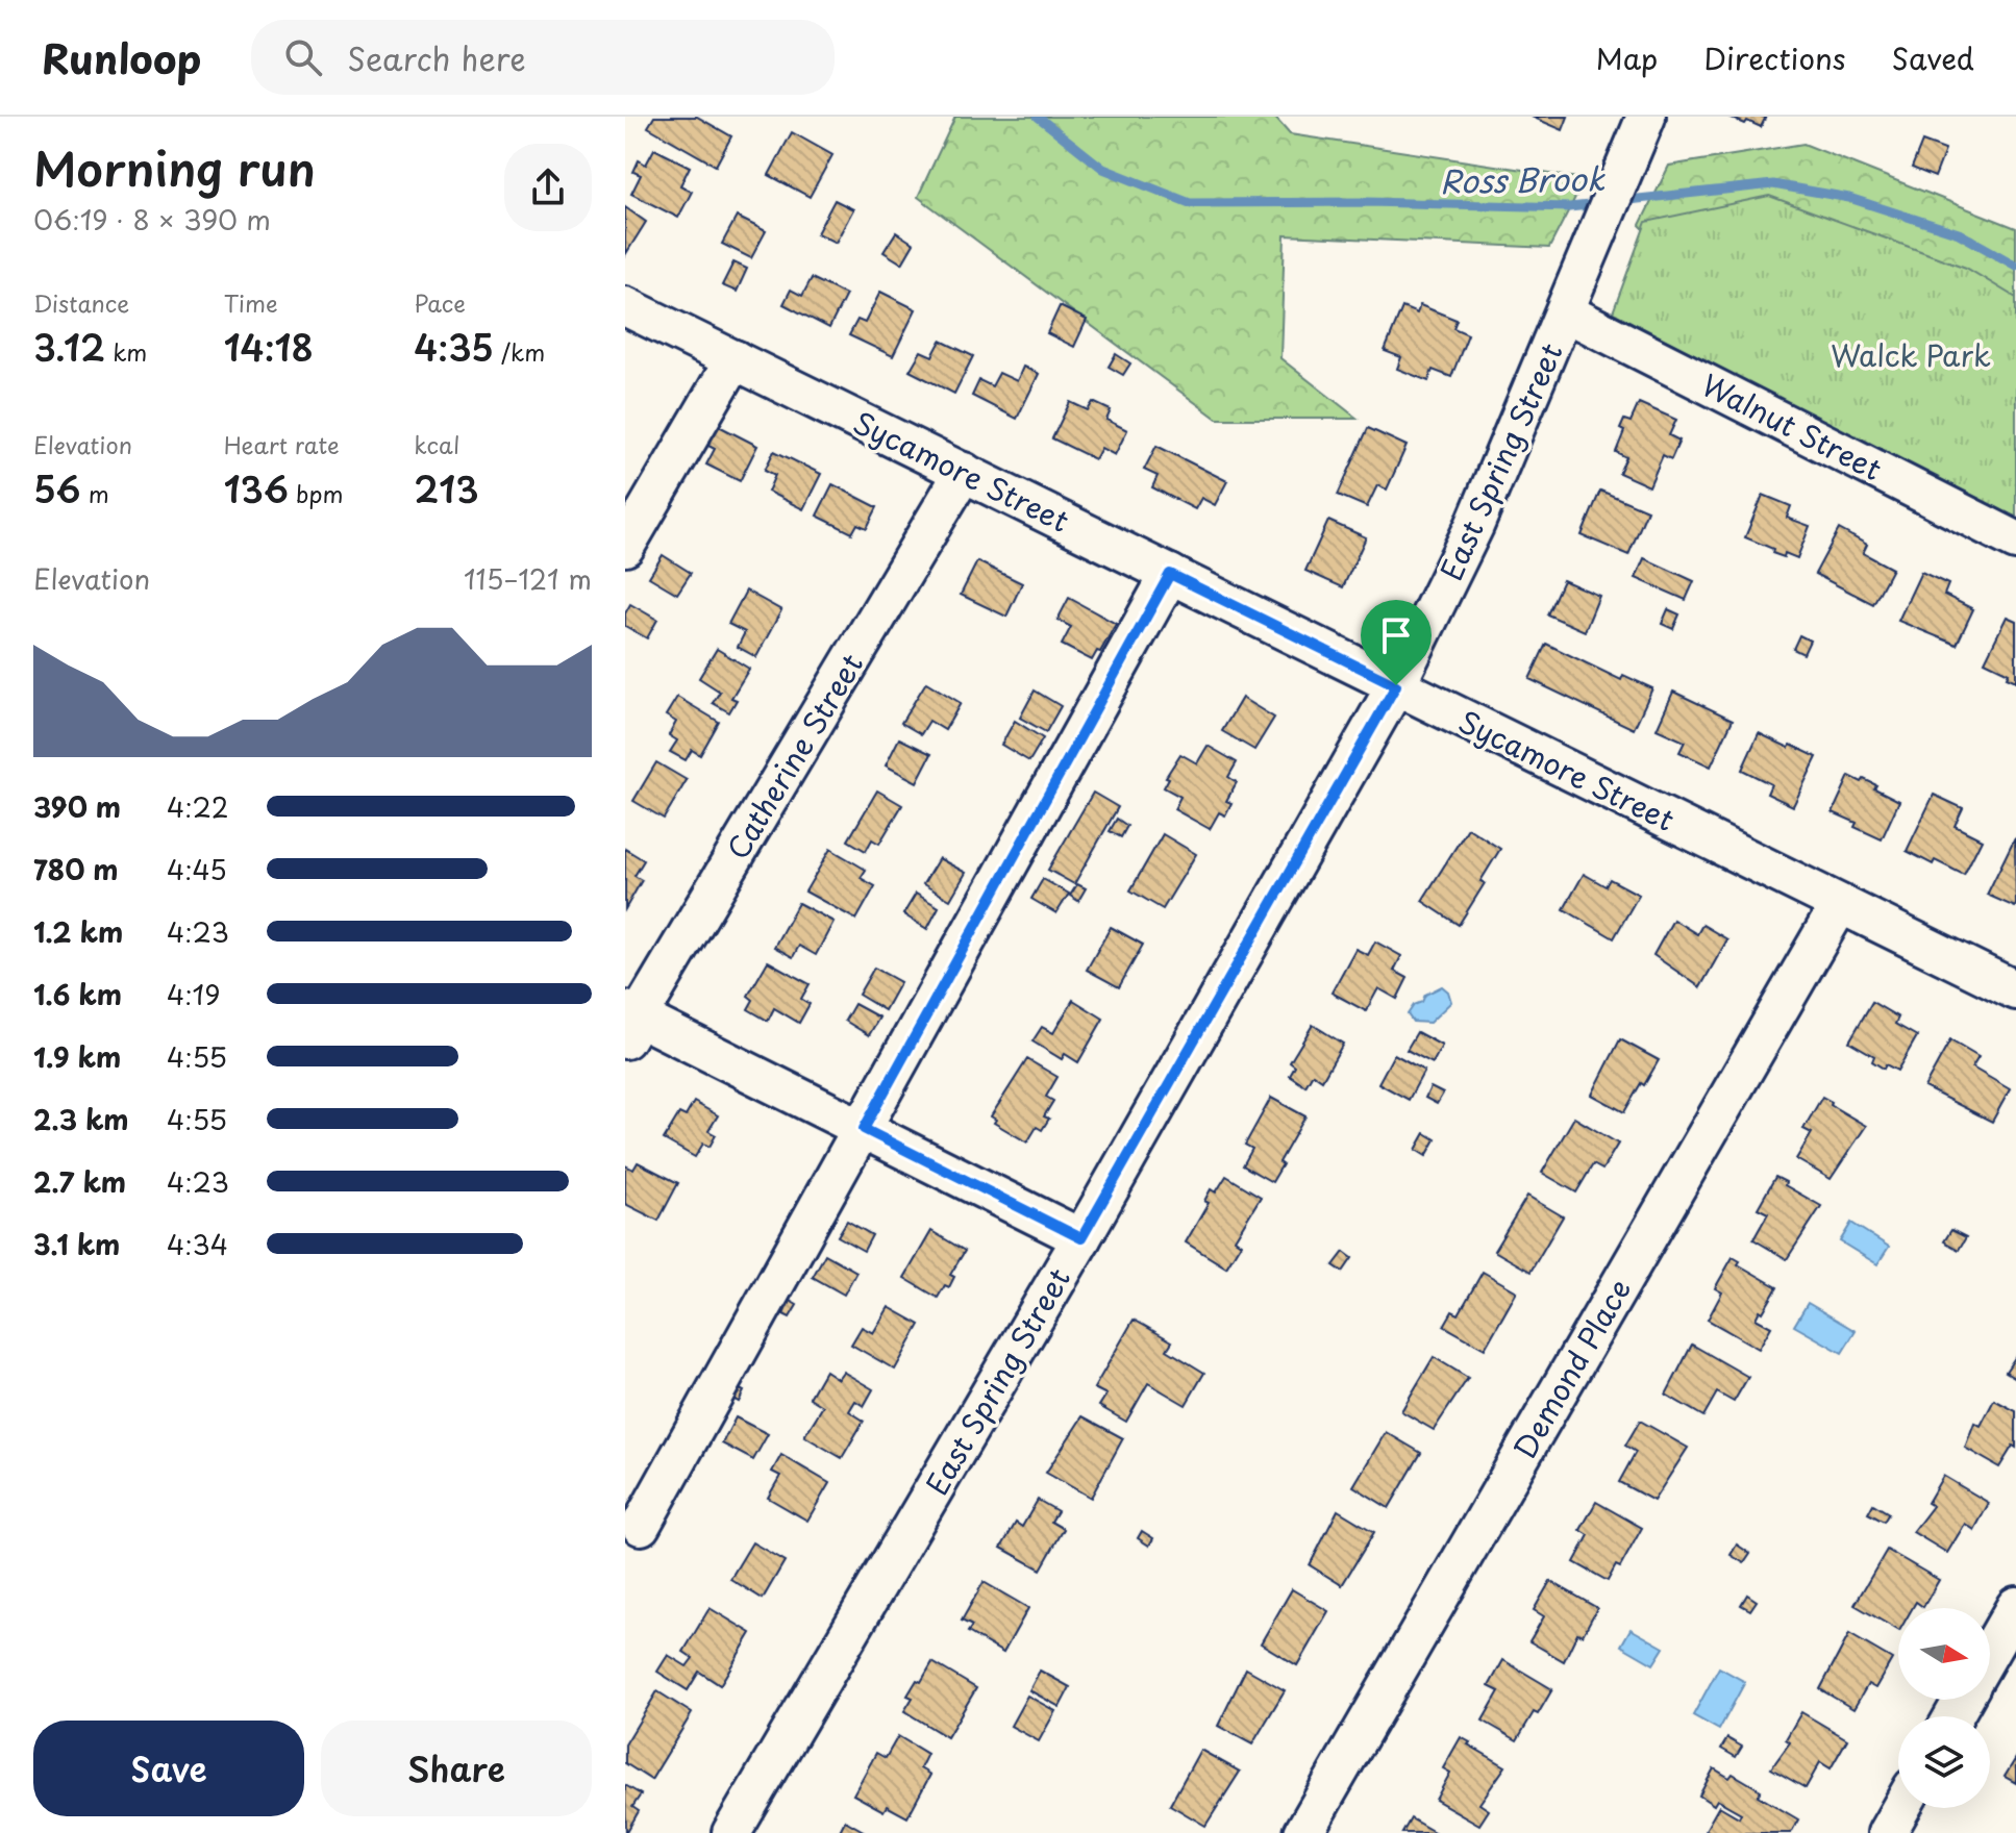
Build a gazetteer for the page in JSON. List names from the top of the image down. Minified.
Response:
{"streets":{"street":["Walnut Street","East Spring Street","Sycamore Street","Catherine Street","Demond Place"]},"crossings":[["Walnut Street","East Spring Street"],["East Spring Street","Sycamore Street"],["Sycamore Street","Catherine Street"],["Sycamore Street","Demond Place"]],"water":["Ross Brook"],"parks":["Walck Park"],"north":"right","page":{"header":"Runloop","search":"Search here","nav":["Map","Directions","Saved"],"heading":["Morning run","06:19 · 8 × 390 m"],"stats":[["Distance","3.12 km"],["Time","14:18"],["Pace","4:35 /km"],["Elevation","56 m"],["Heart rate","136 bpm"],["kcal","213"]],"chart":["Elevation","115–121 m"],"list":[{"name":"390 m","note":"4:22"},{"name":"780 m","note":"4:45"},{"name":"1.2 km","note":"4:23"},{"name":"1.6 km","note":"4:19"},{"name":"1.9 km","note":"4:55"},{"name":"2.3 km","note":"4:55"},{"name":"2.7 km","note":"4:23"},{"name":"3.1 km","note":"4:34"}],"buttons":["Save","Share"]}}
